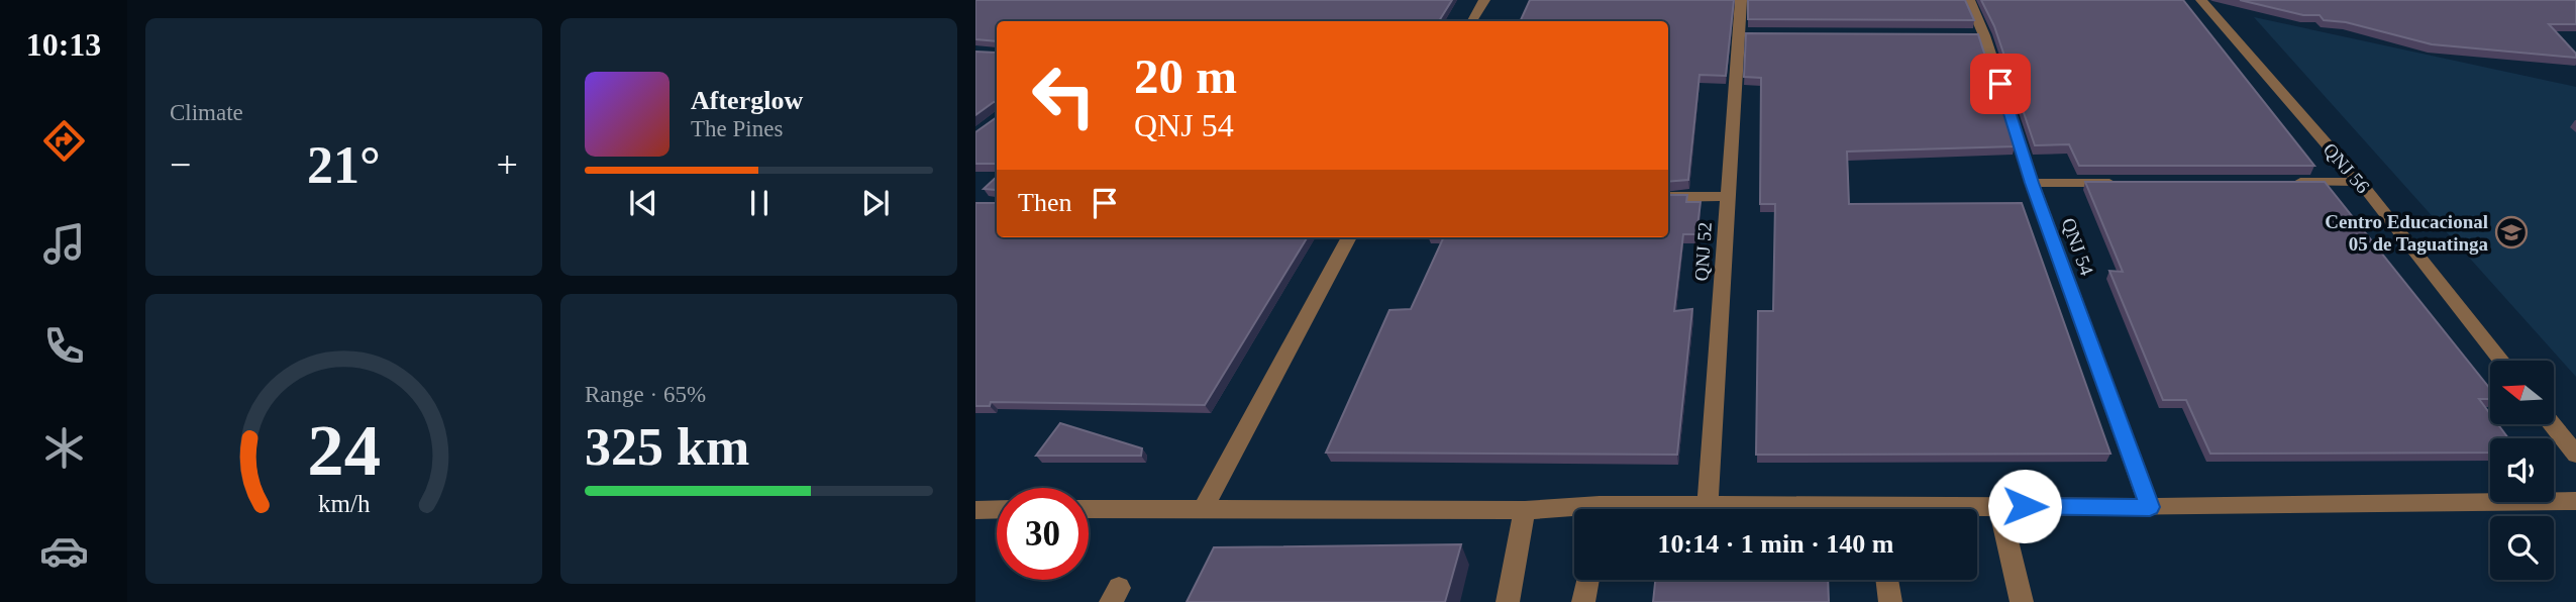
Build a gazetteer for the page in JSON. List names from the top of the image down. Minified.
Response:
{"streets":{"street":["QNJ 56","QNJ 54","QNJ 52"]},"places":{"school or university":["Centro Educacional 05 de Taguatinga"]},"north":"left","page":{"tabs":"10:13","tile":["Climate",["Range · 65%","325 km"]],"turn":["20 m","QNJ 54"],"song":["Afterglow","The Pines"],"heat":["−","21°","+"],"then":"Then","limit":"30","trip":"10:14 · 1 min · 140 m","gauge":["24","km/h"]}}
